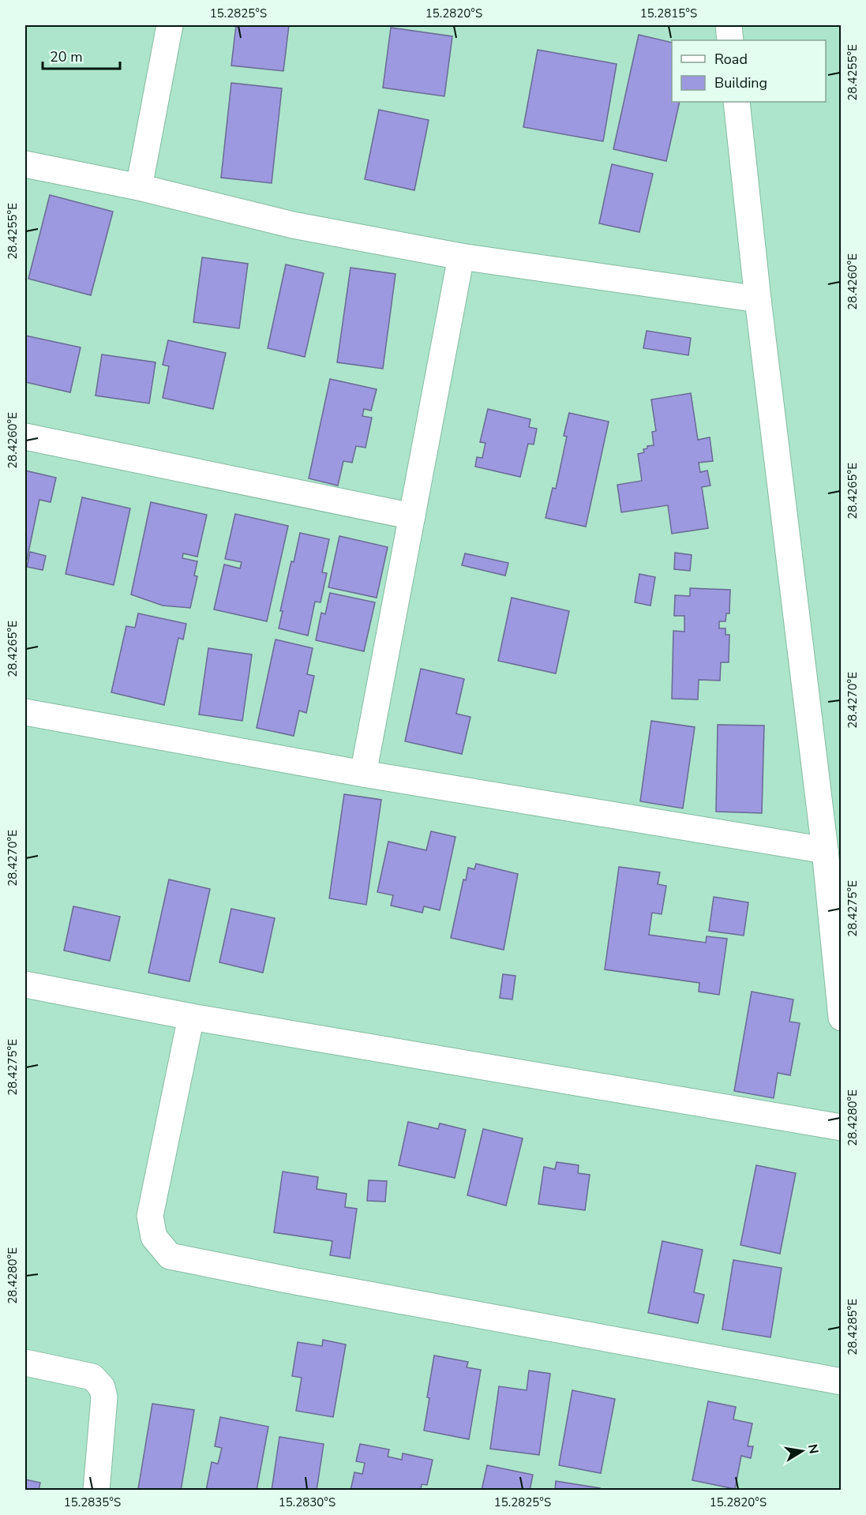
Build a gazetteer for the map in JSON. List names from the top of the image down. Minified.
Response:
{"legend":["Road","Building"],"scale_bar":"20 m","north":"right","coordinates":["15.2825°S","15.2820°S","15.2815°S","28.4255°E","28.4260°E","28.4265°E","28.4270°E","28.4275°E","28.4280°E","28.4285°E","15.2835°S","15.2830°S"]}
